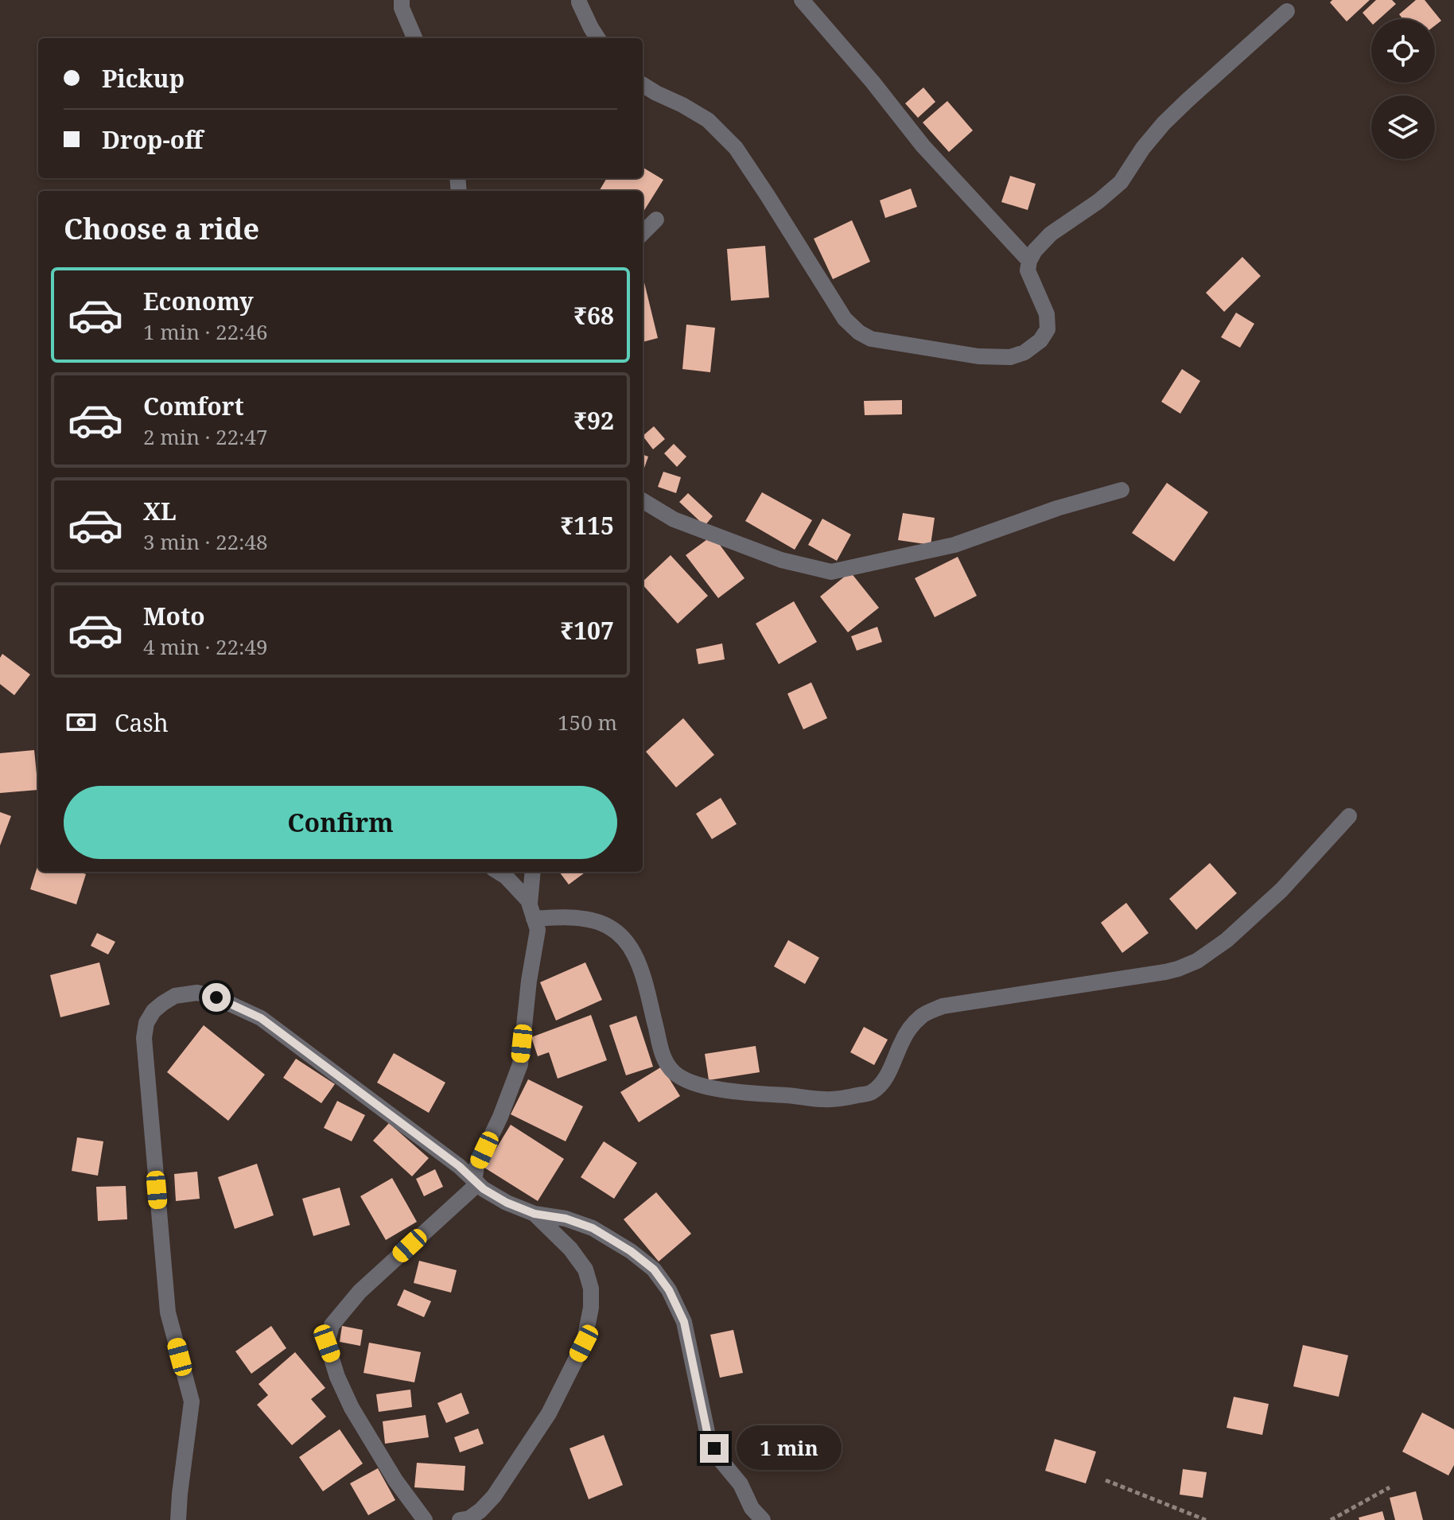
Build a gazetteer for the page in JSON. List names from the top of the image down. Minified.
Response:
{"page":{"banner":["Pickup","Drop-off"],"heading":"Choose a ride","list":[{"name":"Economy","note":"1 min · 22:46","value":"₹68"},{"name":"Comfort","note":"2 min · 22:47","value":"₹92"},{"name":"XL","note":"3 min · 22:48","value":"₹115"},{"name":"Moto","note":"4 min · 22:49","value":"₹107"}],"pay":["Cash","150 m"],"buttons":"Confirm","bubble":"1 min"}}
